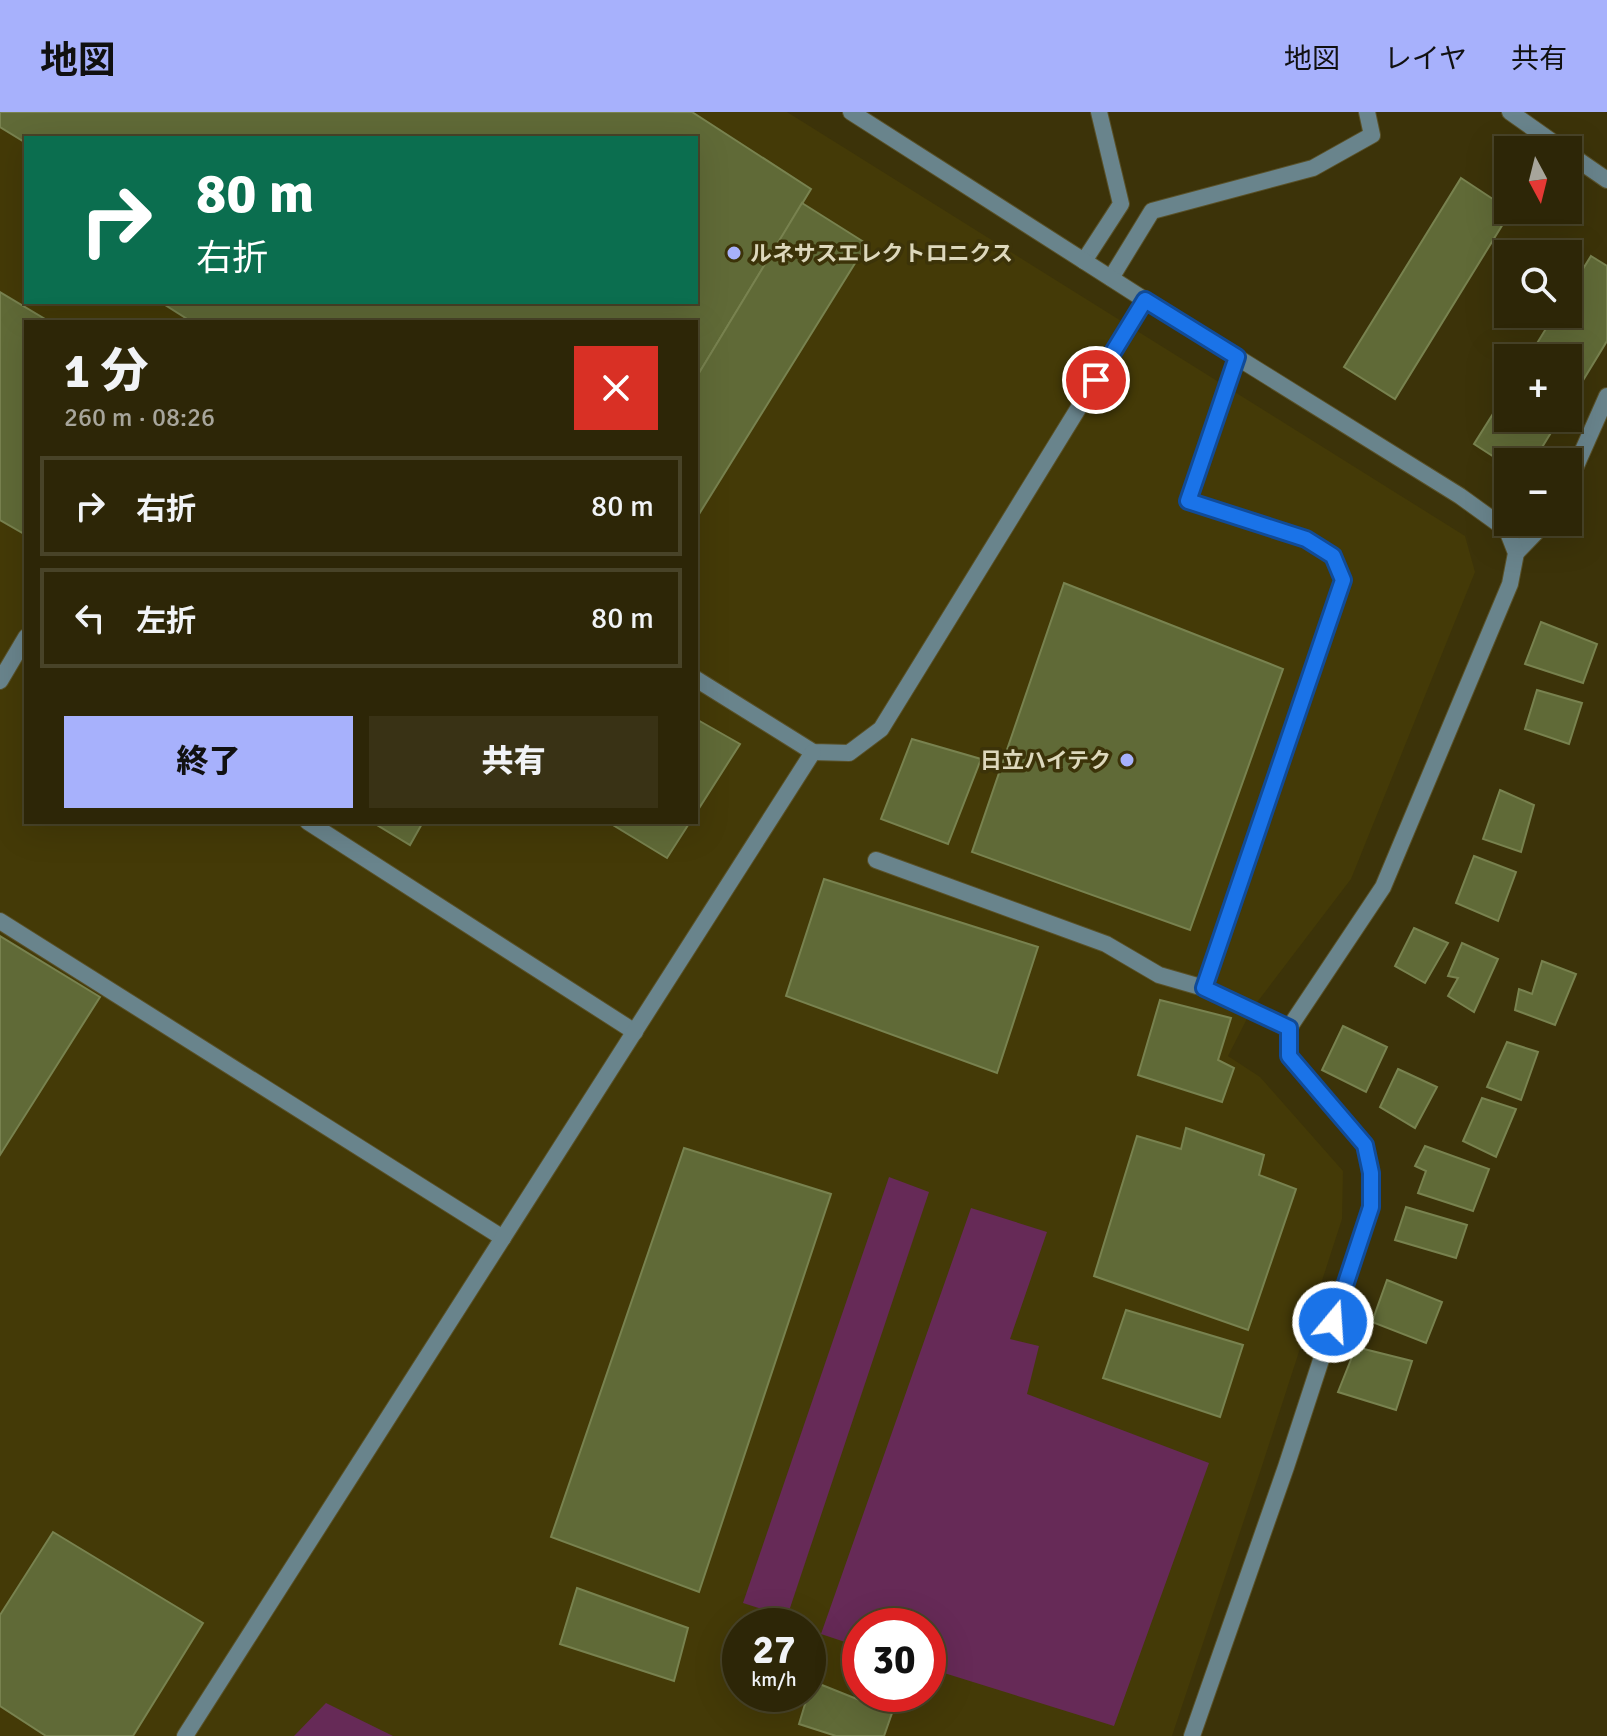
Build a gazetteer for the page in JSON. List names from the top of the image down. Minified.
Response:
{"places":["ルネサスエレクトロニクス","日立ハイテク"],"north":"bottom","page":{"header":"地図","nav":["地図","レイヤ","共有"],"map_buttons":["+","−"],"turn":["80 m","右折"],"heading":["1 分","260 m · 08:26"],"list":[{"name":"右折","value":"80 m"},{"name":"左折","value":"80 m"}],"buttons":["終了","共有"],"speed":"27 km/h","limit":"30"}}
